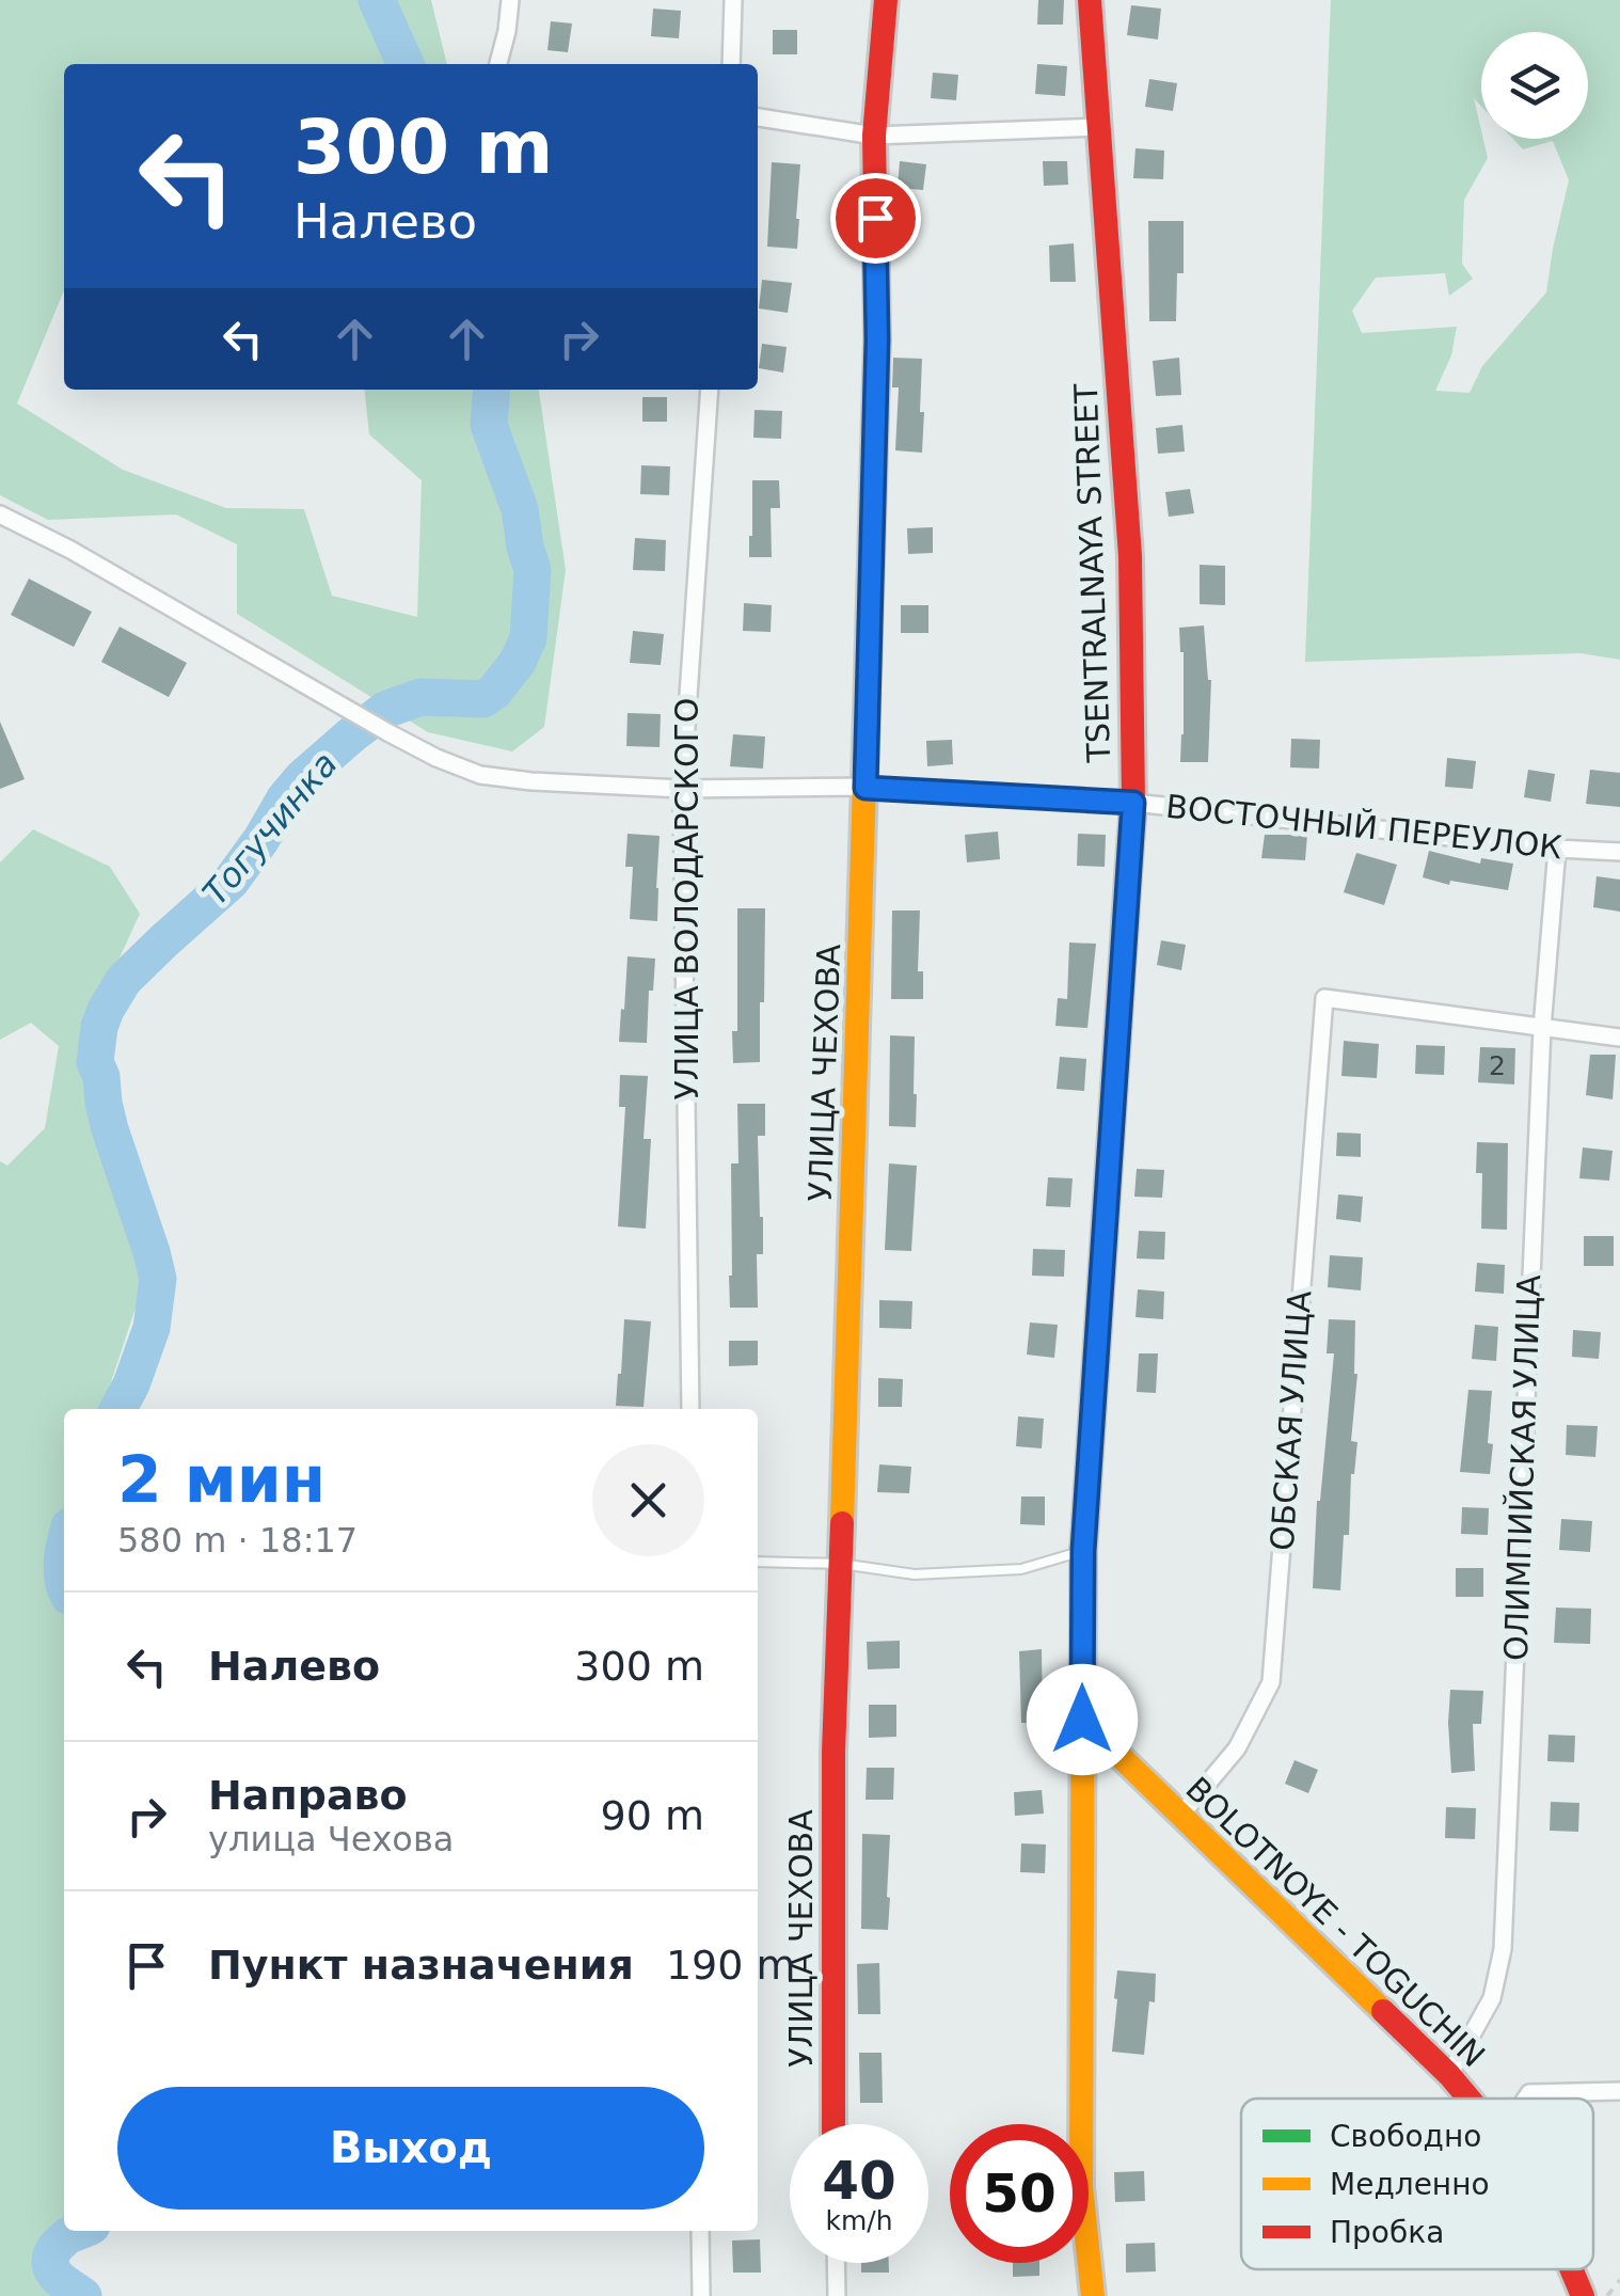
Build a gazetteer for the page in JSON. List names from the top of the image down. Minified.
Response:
{"streets":{"street":["TSENTRALNAYA STREET","ВОСТОЧНЫЙ ПЕРЕУЛОК","УЛИЦА ВОЛОДАРСКОГО","УЛИЦА ЧЕХОВА","ОБСКАЯ УЛИЦА","ОЛИМПИЙСКАЯ УЛИЦА","BOLOTNOYE - TOGUCHIN"]},"crossings":[["TSENTRALNAYA STREET","ВОСТОЧНЫЙ ПЕРЕУЛОК"],["TSENTRALNAYA STREET","BOLOTNOYE - TOGUCHIN"],["ВОСТОЧНЫЙ ПЕРЕУЛОК","УЛИЦА ВОЛОДАРСКОГО"],["ВОСТОЧНЫЙ ПЕРЕУЛОК","УЛИЦА ЧЕХОВА"],["ВОСТОЧНЫЙ ПЕРЕУЛОК","ОЛИМПИЙСКАЯ УЛИЦА"],["ОБСКАЯ УЛИЦА","ОЛИМПИЙСКАЯ УЛИЦА"],["ОБСКАЯ УЛИЦА","BOLOTNOYE - TOGUCHIN"],["ОЛИМПИЙСКАЯ УЛИЦА","BOLOTNOYE - TOGUCHIN"]],"water":["Тогучинка"],"house_numbers":["2"],"legend":["Свободно","Медленно","Пробка"],"page":{"turn":["300 m","Налево"],"heading":["2 мин","580 m · 18:17"],"list":[{"name":"Налево","value":"300 m"},{"name":"Направо","note":"улица Чехова","value":"90 m"},{"name":"Пункт назначения","value":"190 m"}],"buttons":"Выход","speed":"40 km/h","limit":"50"}}
